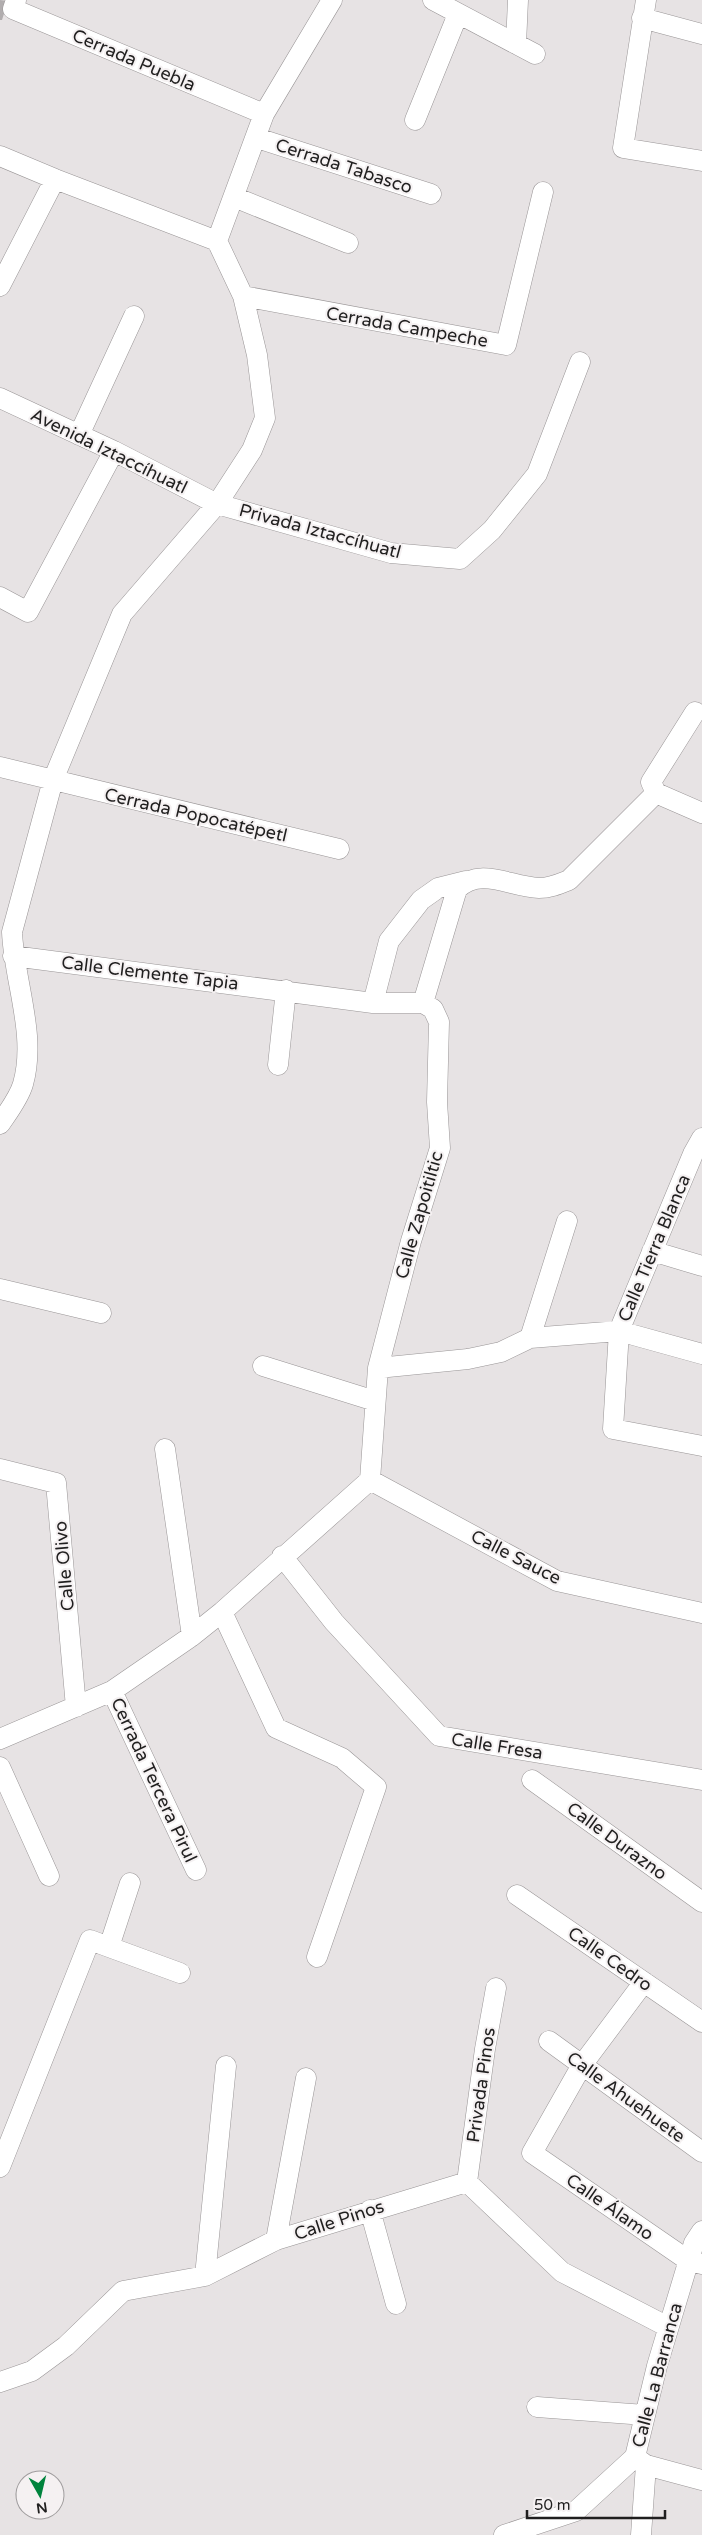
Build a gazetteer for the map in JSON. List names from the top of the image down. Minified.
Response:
{"streets":{"street":["Cerrada Puebla","Cerrada Tabasco","Cerrada Campeche","Avenida Iztaccíhuatl","Privada Iztaccíhuatl","Cerrada Popocatépetl","Calle Clemente Tapia","Calle Zapoitiltic","Calle Tierra Blanca","Calle Sauce","Calle Olivo","Calle Fresa","Cerrada Tercera Pirul","Calle Durazno","Calle Cedro","Privada Pinos","Calle Ahuehuete","Calle Álamo","Calle Pinos","Calle La Barranca"]},"crossings":[["Avenida Iztaccíhuatl","Privada Iztaccíhuatl"],["Calle Zapoitiltic","Calle Tierra Blanca"],["Calle Zapoitiltic","Calle Sauce"],["Privada Pinos","Calle Pinos"],["Calle Ahuehuete","Calle Álamo"],["Calle Álamo","Calle La Barranca"]],"scale_bar":"50 m","north":"bottom"}
